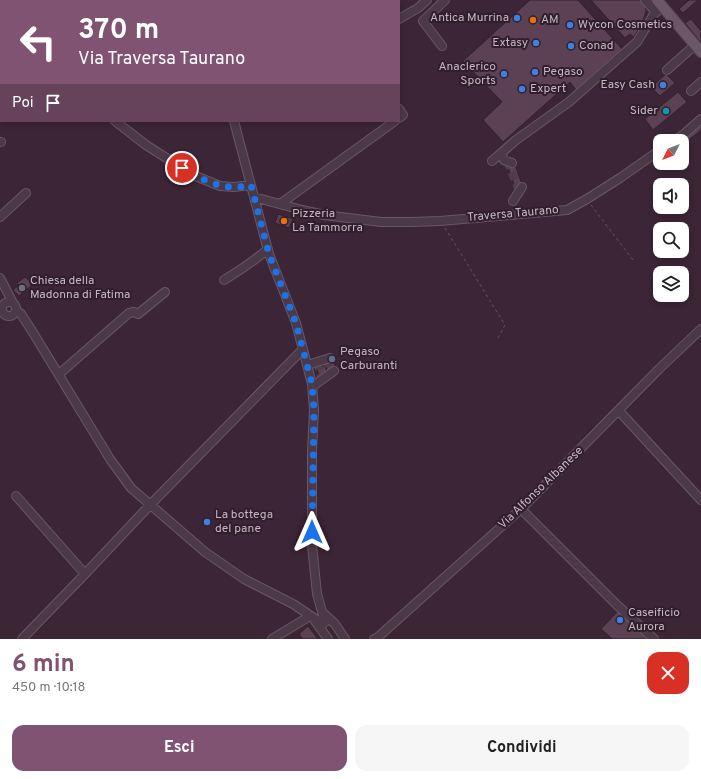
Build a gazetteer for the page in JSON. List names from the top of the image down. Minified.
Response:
{"streets":{"street":["Traversa Taurano","Via Alfonso Albanese"]},"places":["Antica Murrina","AM","Wycon Cosmetics","Extasy","Conad","Pegaso","Anaclerico Sports","Easy Cash","Expert","Sider","Pizzeria La Tammorra","Chiesa della Madonna di Fatima","Pegaso Carburanti","La bottega del pane","Caseificio Aurora"],"north":"bottom left","page":{"turn":["370 m","Via Traversa Taurano"],"then":"Poi","heading":["6 min","450 m · 10:18"],"buttons":["Esci","Condividi"]}}
